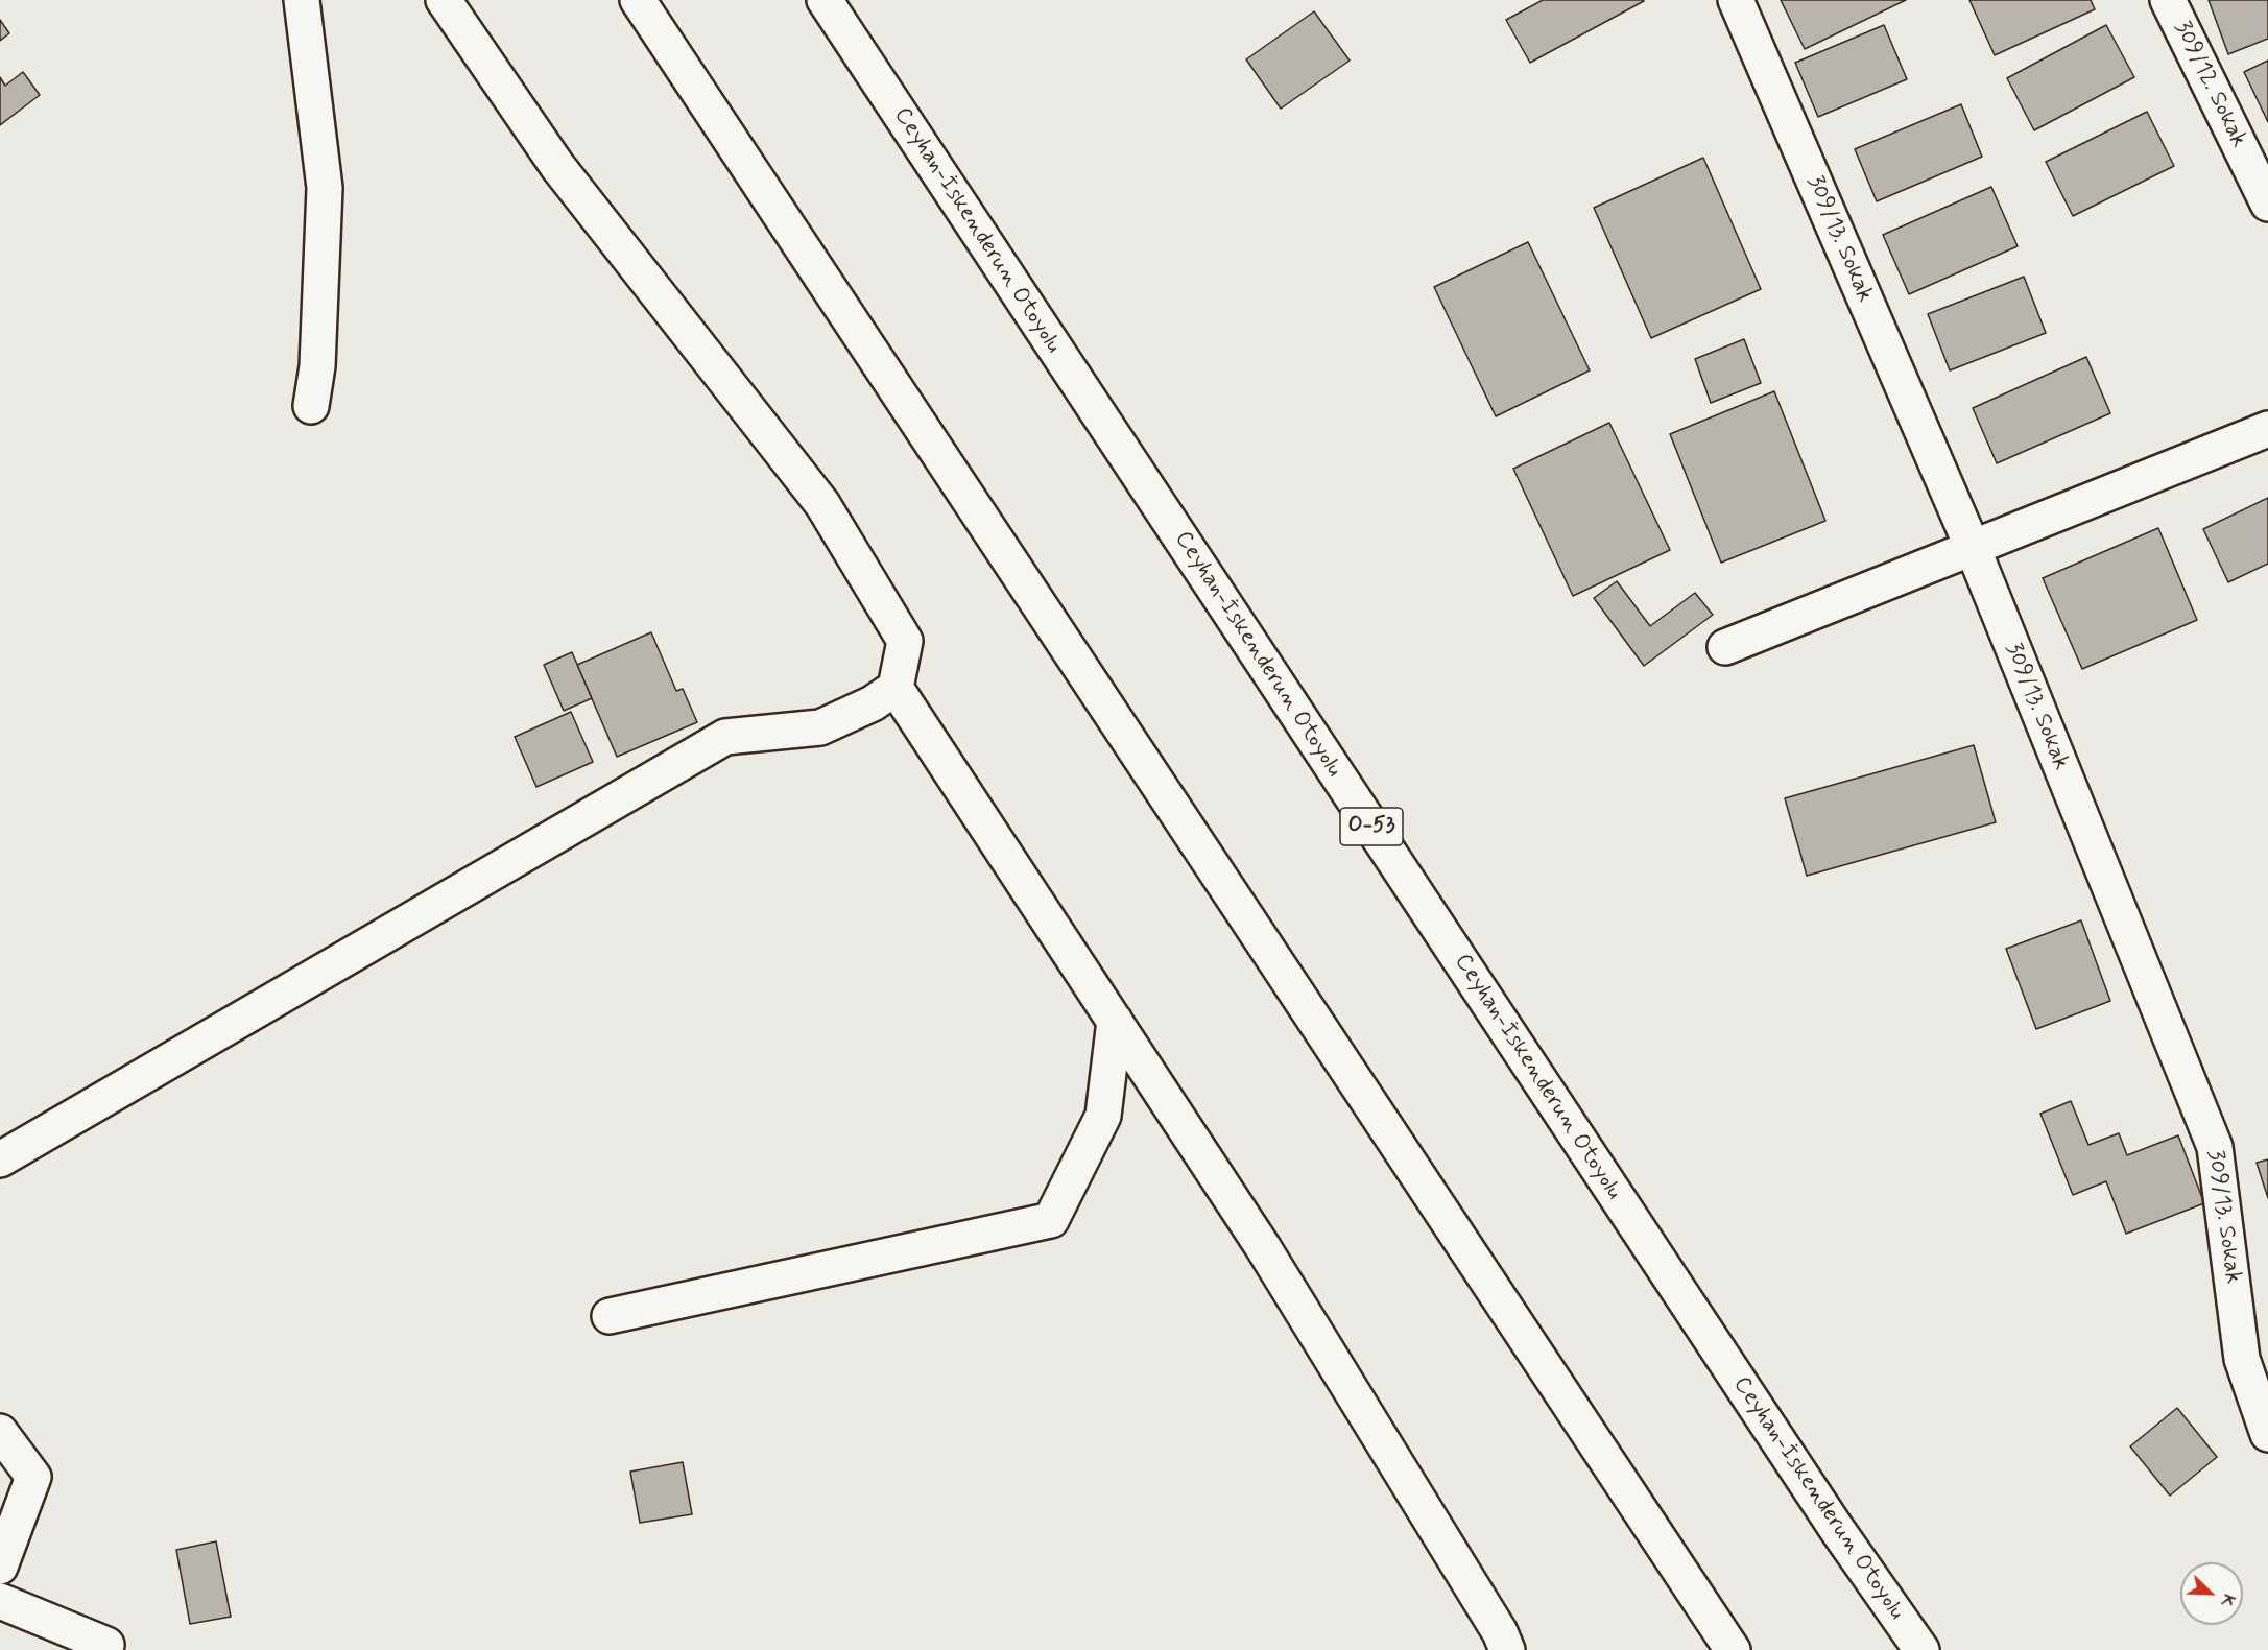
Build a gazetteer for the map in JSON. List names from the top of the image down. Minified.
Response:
{"streets":{"main road":["309/12. Sokak","Ceyhan-İskenderun Otoyolu","309/13. Sokak","O-53"]},"north":"bottom right"}
